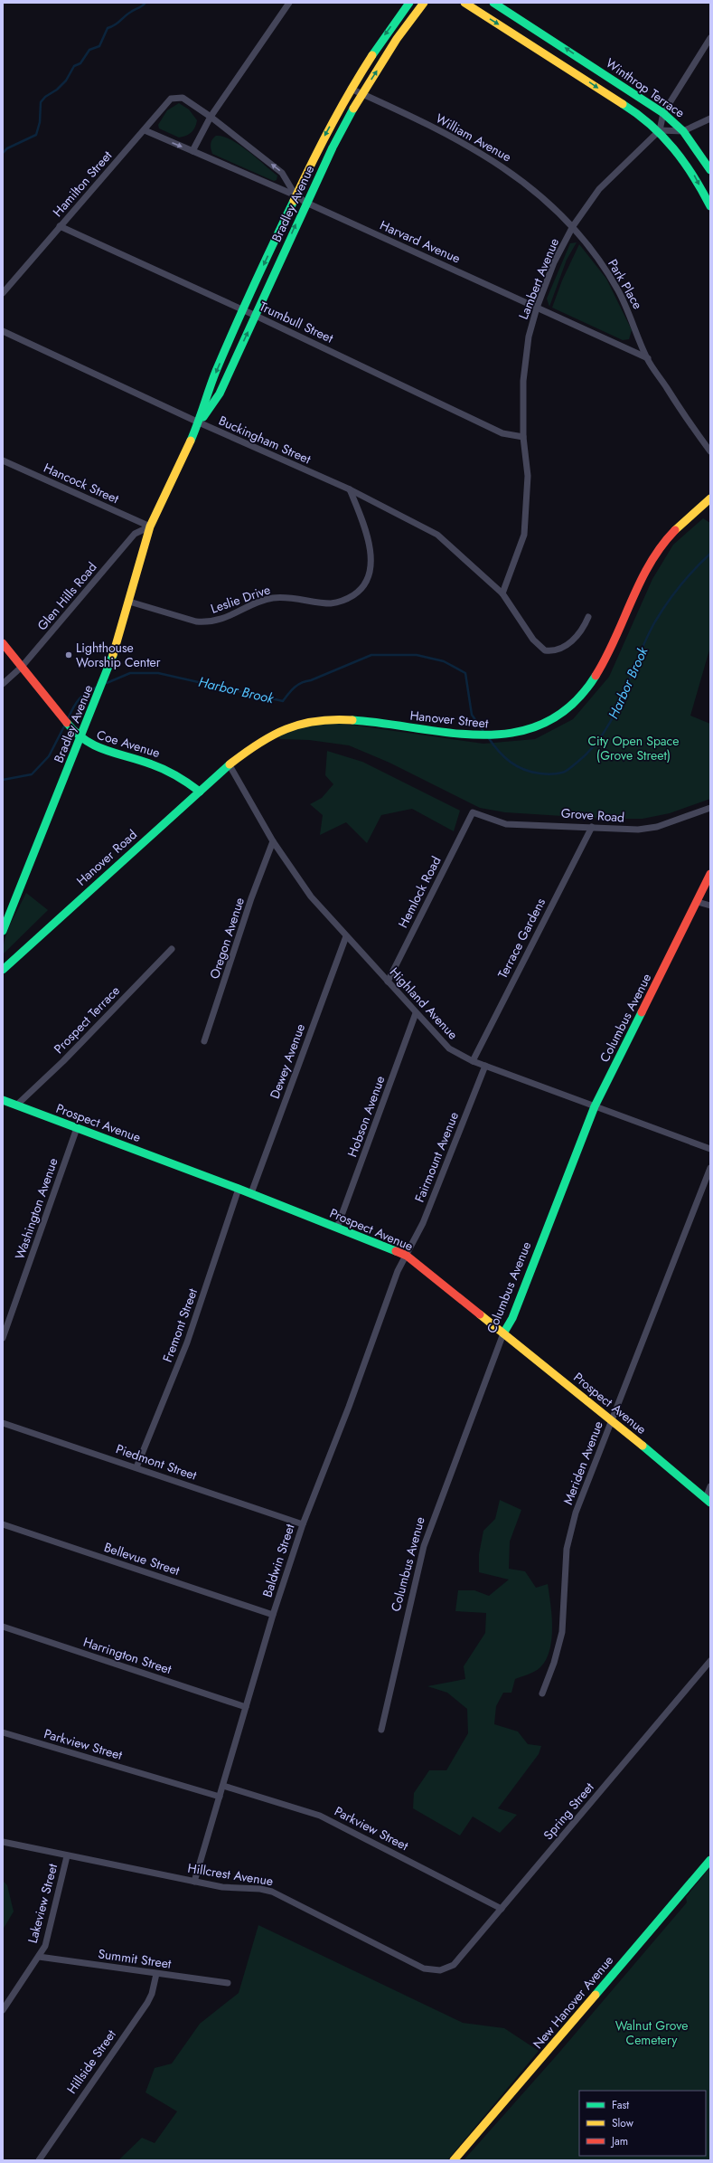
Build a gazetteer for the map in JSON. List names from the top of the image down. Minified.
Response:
{"streets":{"street":["Winthrop Terrace","William Avenue","Hamilton Street","Bradley Avenue","Harvard Avenue","Lambert Avenue","Park Place","Trumbull Street","Buckingham Street","Hancock Street","Glen Hills Road","Leslie Drive","Hanover Street","Coe Avenue","Grove Road","Hanover Road","Hemlock Road","Oregon Avenue","Terrace Gardens","Highland Avenue","Columbus Avenue","Prospect Terrace","Dewey Avenue","Hobson Avenue","Prospect Avenue","Fairmount Avenue","Washington Avenue","Fremont Street","Piedmont Street","Meriden Avenue","Bellevue Street","Baldwin Street","Harrington Street","Parkview Street","Spring Street","Hillcrest Avenue","Lakeview Street","Summit Street","New Hanover Avenue","Hillside Street"]},"crossings":[["Winthrop Terrace","Lambert Avenue"],["William Avenue","Bradley Avenue"],["William Avenue","Lambert Avenue"],["William Avenue","Park Place"],["Hamilton Street","Harvard Avenue"],["Hamilton Street","Trumbull Street"],["Bradley Avenue","Harvard Avenue"],["Bradley Avenue","Trumbull Street"],["Bradley Avenue","Buckingham Street"],["Bradley Avenue","Hancock Street"],["Bradley Avenue","Glen Hills Road"],["Bradley Avenue","Leslie Drive"],["Bradley Avenue","Coe Avenue"],["Harvard Avenue","Lambert Avenue"],["Lambert Avenue","Park Place"],["Lambert Avenue","Trumbull Street"],["Lambert Avenue","Buckingham Street"],["Buckingham Street","Leslie Drive"],["Hancock Street","Glen Hills Road"],["Glen Hills Road","Coe Avenue"],["Hanover Street","Hanover Road"],["Hanover Street","Highland Avenue"],["Coe Avenue","Hanover Road"],["Grove Road","Hemlock Road"],["Grove Road","Terrace Gardens"],["Hanover Road","Highland Avenue"],["Hemlock Road","Highland Avenue"],["Oregon Avenue","Highland Avenue"],["Terrace Gardens","Highland Avenue"],["Highland Avenue","Columbus Avenue"],["Highland Avenue","Dewey Avenue"],["Highland Avenue","Hobson Avenue"],["Highland Avenue","Fairmount Avenue"],["Columbus Avenue","Prospect Avenue"],["Prospect Terrace","Prospect Avenue"],["Dewey Avenue","Prospect Avenue"],["Hobson Avenue","Prospect Avenue"],["Prospect Avenue","Fairmount Avenue"],["Prospect Avenue","Washington Avenue"],["Prospect Avenue","Fremont Street"],["Prospect Avenue","Meriden Avenue"],["Prospect Avenue","Baldwin Street"],["Fairmount Avenue","Baldwin Street"],["Fremont Street","Piedmont Street"],["Piedmont Street","Baldwin Street"],["Bellevue Street","Baldwin Street"],["Baldwin Street","Harrington Street"],["Baldwin Street","Parkview Street"],["Baldwin Street","Hillcrest Avenue"],["Parkview Street","Spring Street"],["Spring Street","Hillcrest Avenue"],["Hillcrest Avenue","Lakeview Street"],["Lakeview Street","Summit Street"],["Summit Street","Hillside Street"]],"water":["Harbor Brook"],"parks":["City Open Space (Grove Street)","Walnut Grove Cemetery"],"places":["Lighthouse Worship Center"],"legend":["Fast","Slow","Jam"]}
